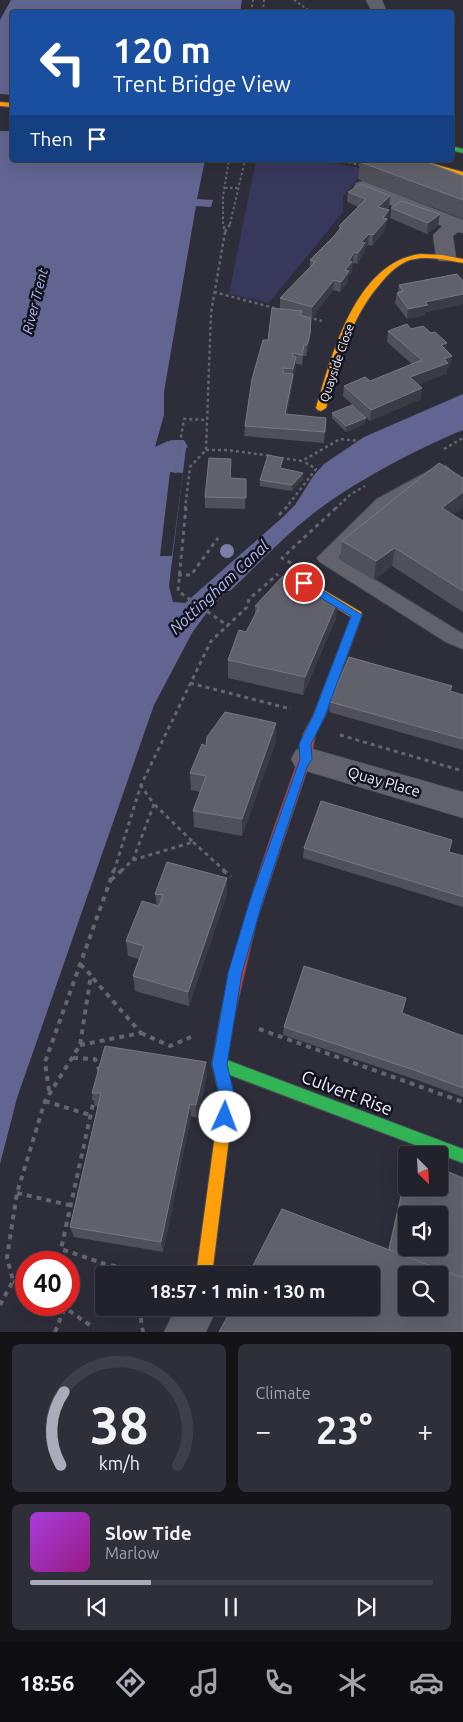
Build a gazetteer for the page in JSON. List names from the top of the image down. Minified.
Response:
{"streets":{"street":["Quayside Close","Quay Place","Culvert Rise"]},"water":["River Trent","Nottingham Canal"],"north":"bottom right","page":{"turn":["120 m","Trent Bridge View"],"then":"Then","limit":"40","trip":"18:57 · 1 min · 130 m","tile":"Climate","heat":["−","23°","+"],"song":["Slow Tide","Marlow"],"tabs":"18:56","gauge":["38","km/h"]}}
